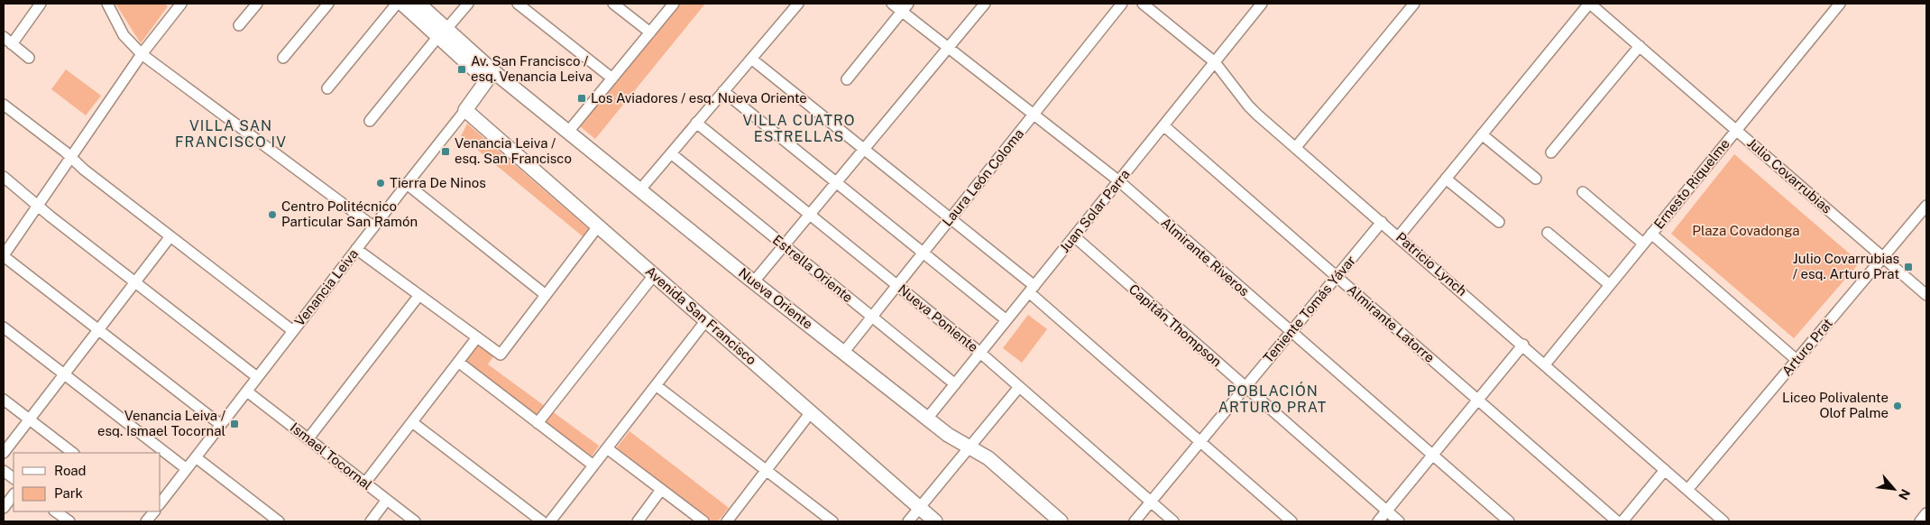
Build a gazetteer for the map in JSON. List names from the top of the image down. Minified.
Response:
{"streets":{"main road":["Venancia Leiva","Nueva Oriente","Avenida San Francisco"],"street":["Julio Covarrubias","Laura León Coloma","Ernesto Riquelme","Juan Solar Parra","Almirante Riveros","Patricio Lynch","Estrella Oriente","Teniente Tomás Yávar","Nueva Poniente","Almirante Latorre","Capitán Thompson","Arturo Prat","Ismael Tocornal"]},"crossings":[["Julio Covarrubias","Ernesto Riquelme"],["Julio Covarrubias","Arturo Prat"],["Laura León Coloma","Almirante Riveros"],["Laura León Coloma","Estrella Oriente"],["Laura León Coloma","Nueva Oriente"],["Laura León Coloma","Nueva Poniente"],["Ernesto Riquelme","Patricio Lynch"],["Juan Solar Parra","Almirante Riveros"],["Juan Solar Parra","Patricio Lynch"],["Juan Solar Parra","Estrella Oriente"],["Juan Solar Parra","Nueva Oriente"],["Juan Solar Parra","Nueva Poniente"],["Juan Solar Parra","Almirante Latorre"],["Juan Solar Parra","Capitán Thompson"],["Almirante Riveros","Teniente Tomás Yávar"],["Patricio Lynch","Teniente Tomás Yávar"],["Patricio Lynch","Arturo Prat"],["Venancia Leiva","Nueva Oriente"],["Venancia Leiva","Avenida San Francisco"],["Venancia Leiva","Ismael Tocornal"],["Teniente Tomás Yávar","Nueva Poniente"],["Teniente Tomás Yávar","Almirante Latorre"],["Teniente Tomás Yávar","Capitán Thompson"]],"districts":["VILLA CUATRO ESTRELLAS","VILLA SAN FRANCISCO IV","POBLACIÓN ARTURO PRAT"],"parks":["Plaza Covadonga"],"places":{"transit":["Av. San Francisco / esq. Venancia Leiva","Los Aviadores / esq. Nueva Oriente","Venancia Leiva / esq. San Francisco","Julio Covarrubias / esq. Arturo Prat","Venancia Leiva / esq. Ismael Tocornal"],"other":["Tierra De Ninos","Centro Politécnico Particular San Ramón","Liceo Polivalente Olof Palme"]},"legend":["Road","Park"],"north":"bottom right"}
